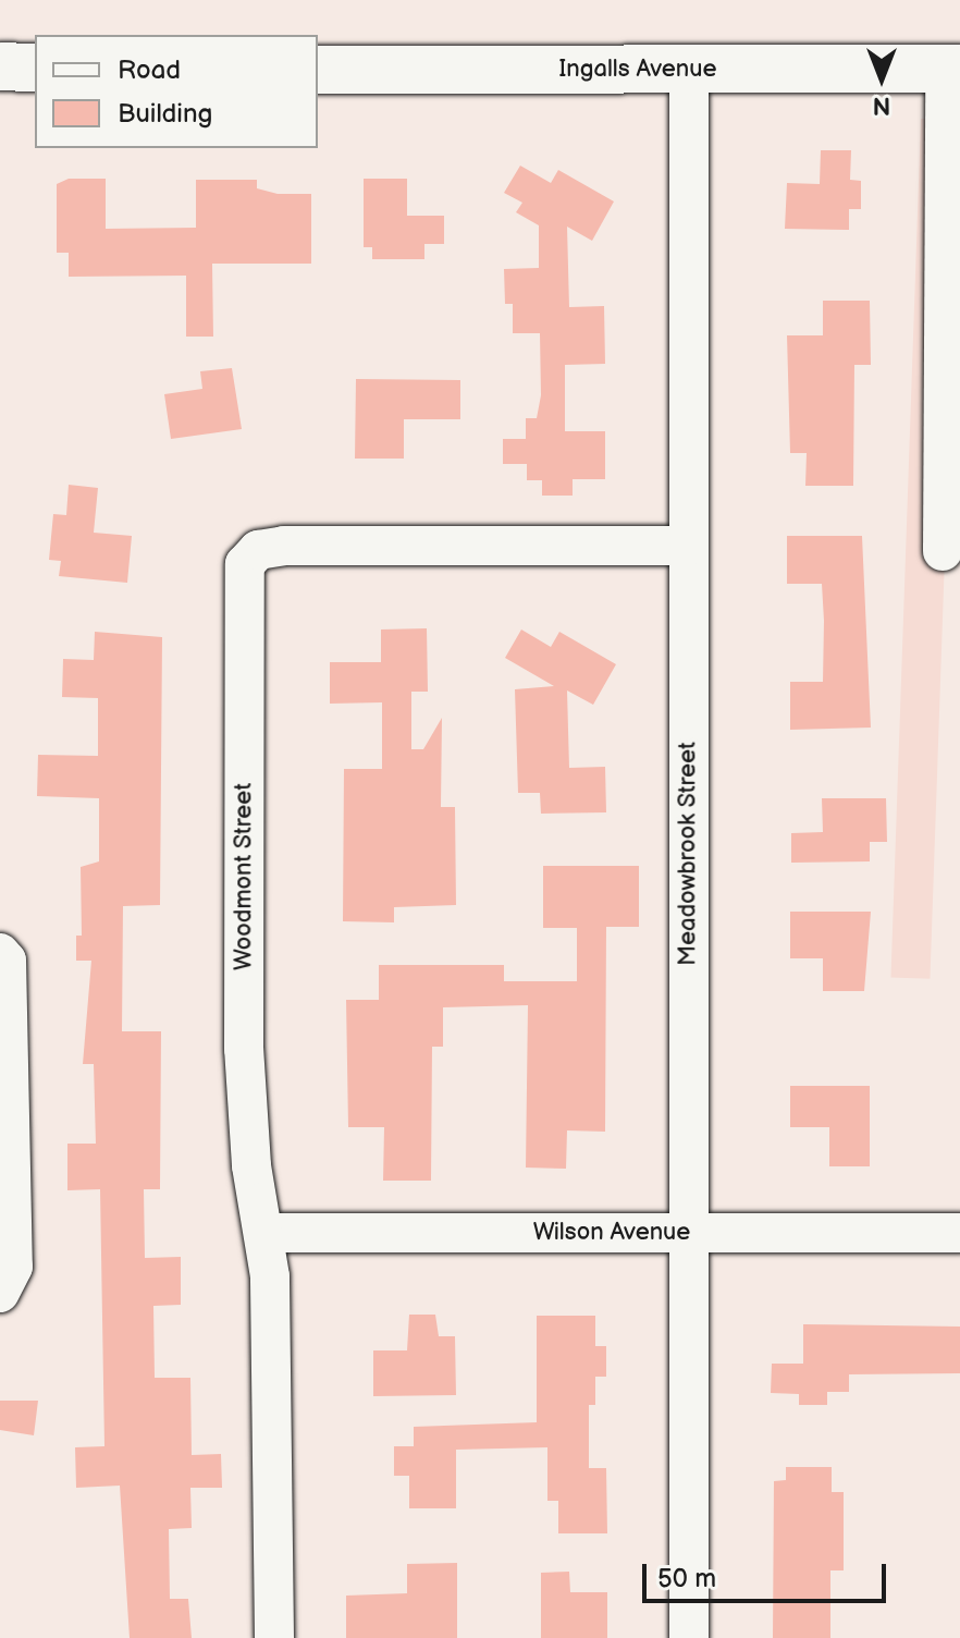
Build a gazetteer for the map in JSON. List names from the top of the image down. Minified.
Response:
{"streets":{"main road":["Ingalls Avenue"],"street":["Meadowbrook Street","Woodmont Street","Wilson Avenue"]},"crossings":[["Ingalls Avenue","Meadowbrook Street"],["Meadowbrook Street","Woodmont Street"],["Meadowbrook Street","Wilson Avenue"],["Woodmont Street","Wilson Avenue"]],"legend":["Road","Building"],"scale_bar":"50 m","north":"bottom"}
